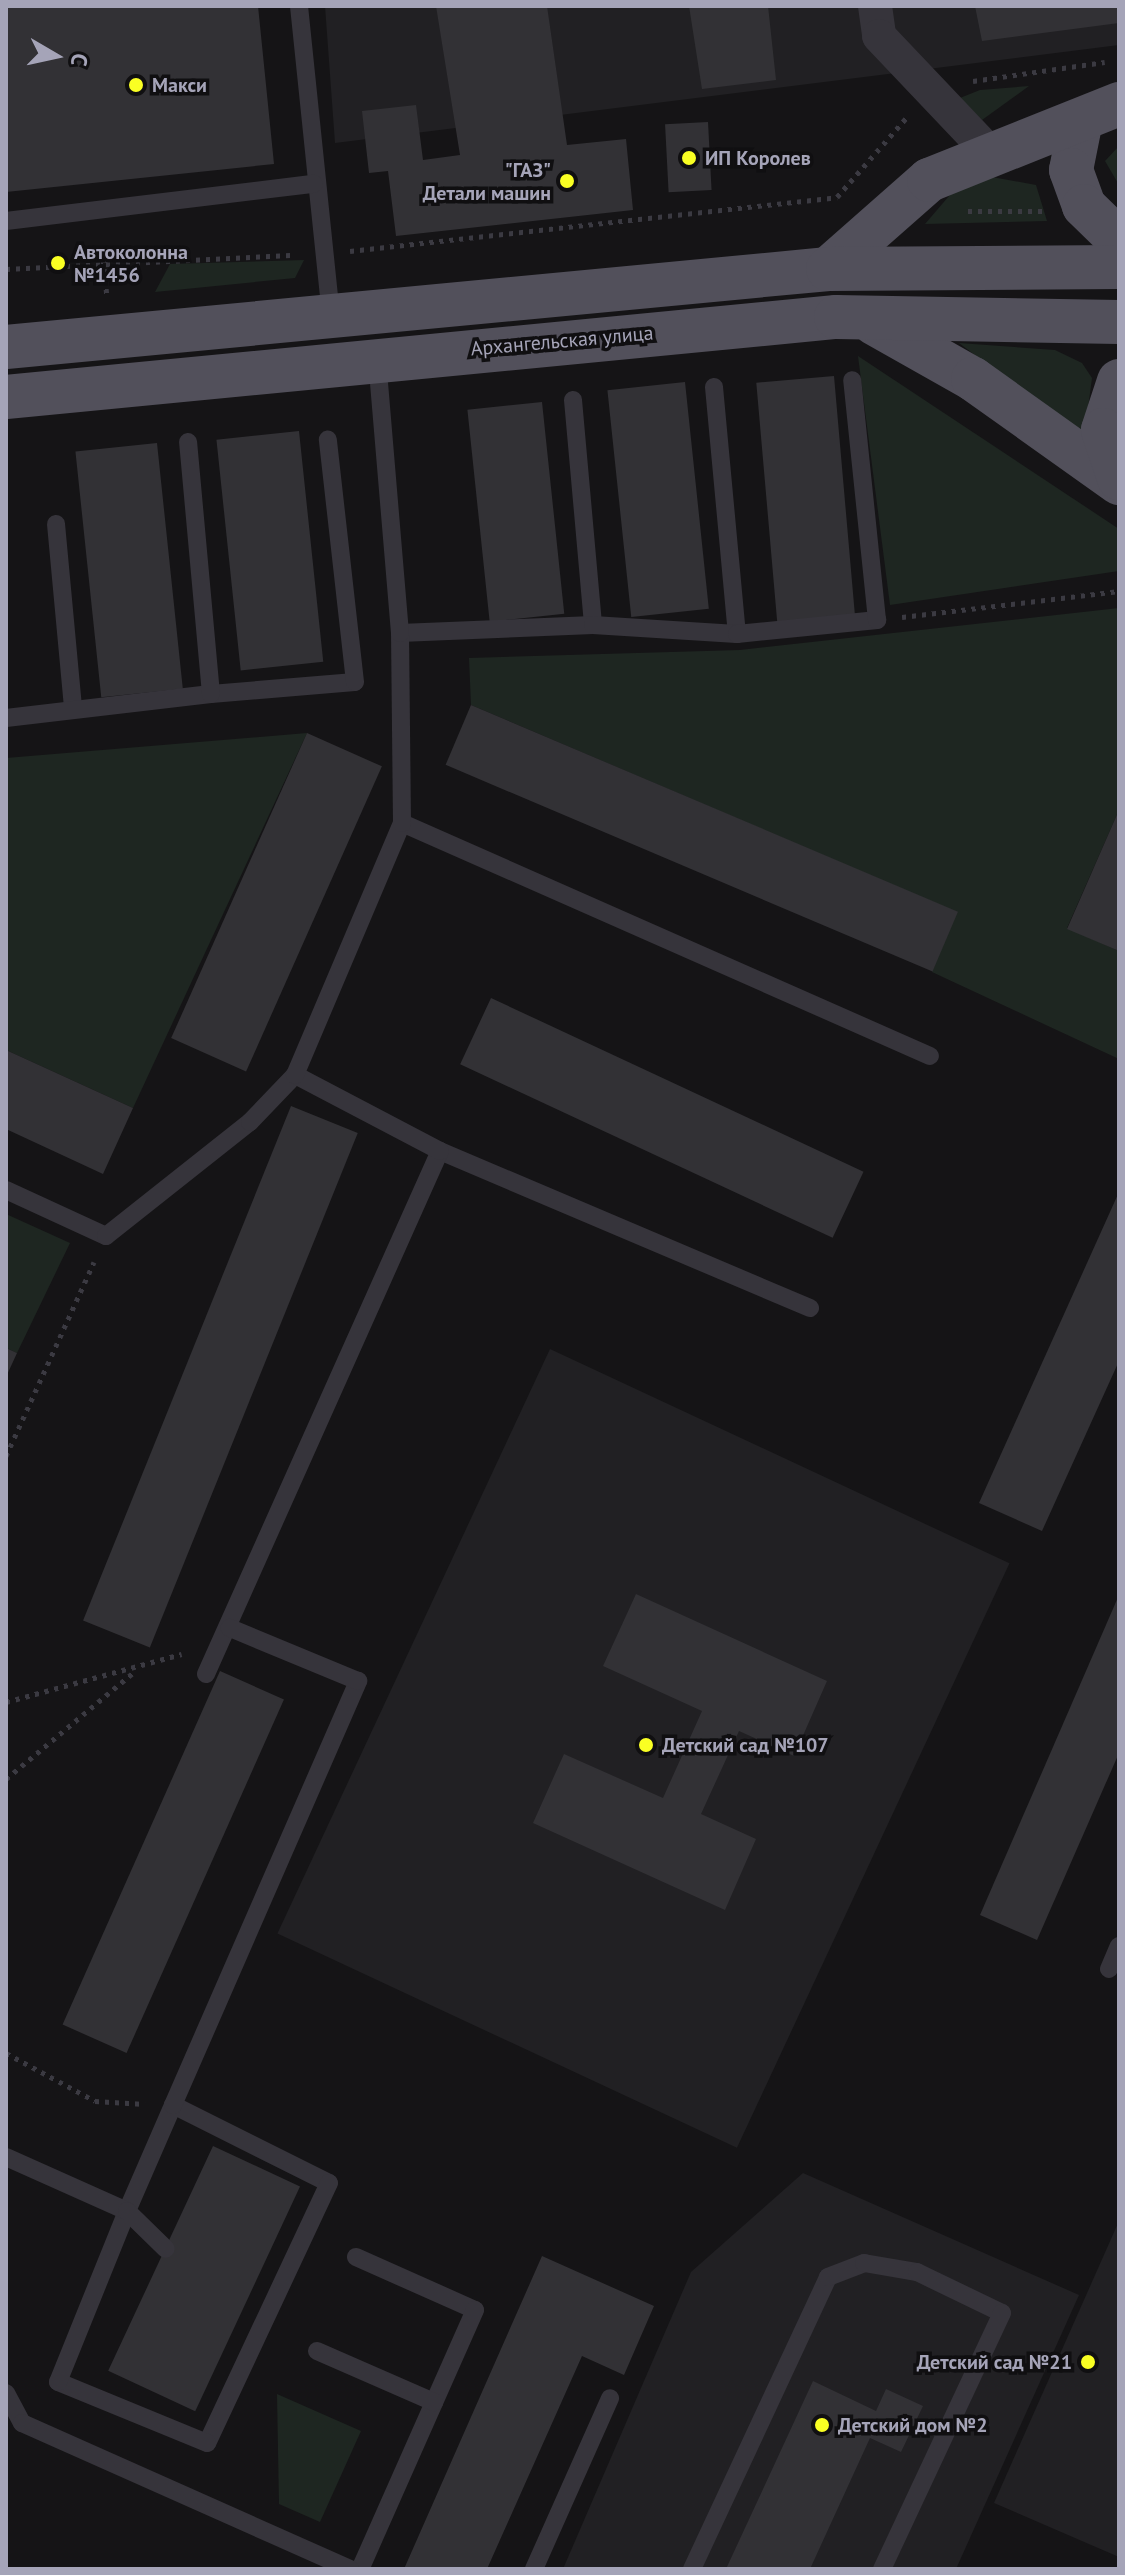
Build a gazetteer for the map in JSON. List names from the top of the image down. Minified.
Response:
{"streets":{"main road":["Архангельская улица"]},"places":["Макси","ИП Королев","\"ГАЗ\" Детали машин","Автоколонна №1456","Детский сад №107","Детский сад №21","Детский дом №2"],"north":"right"}
